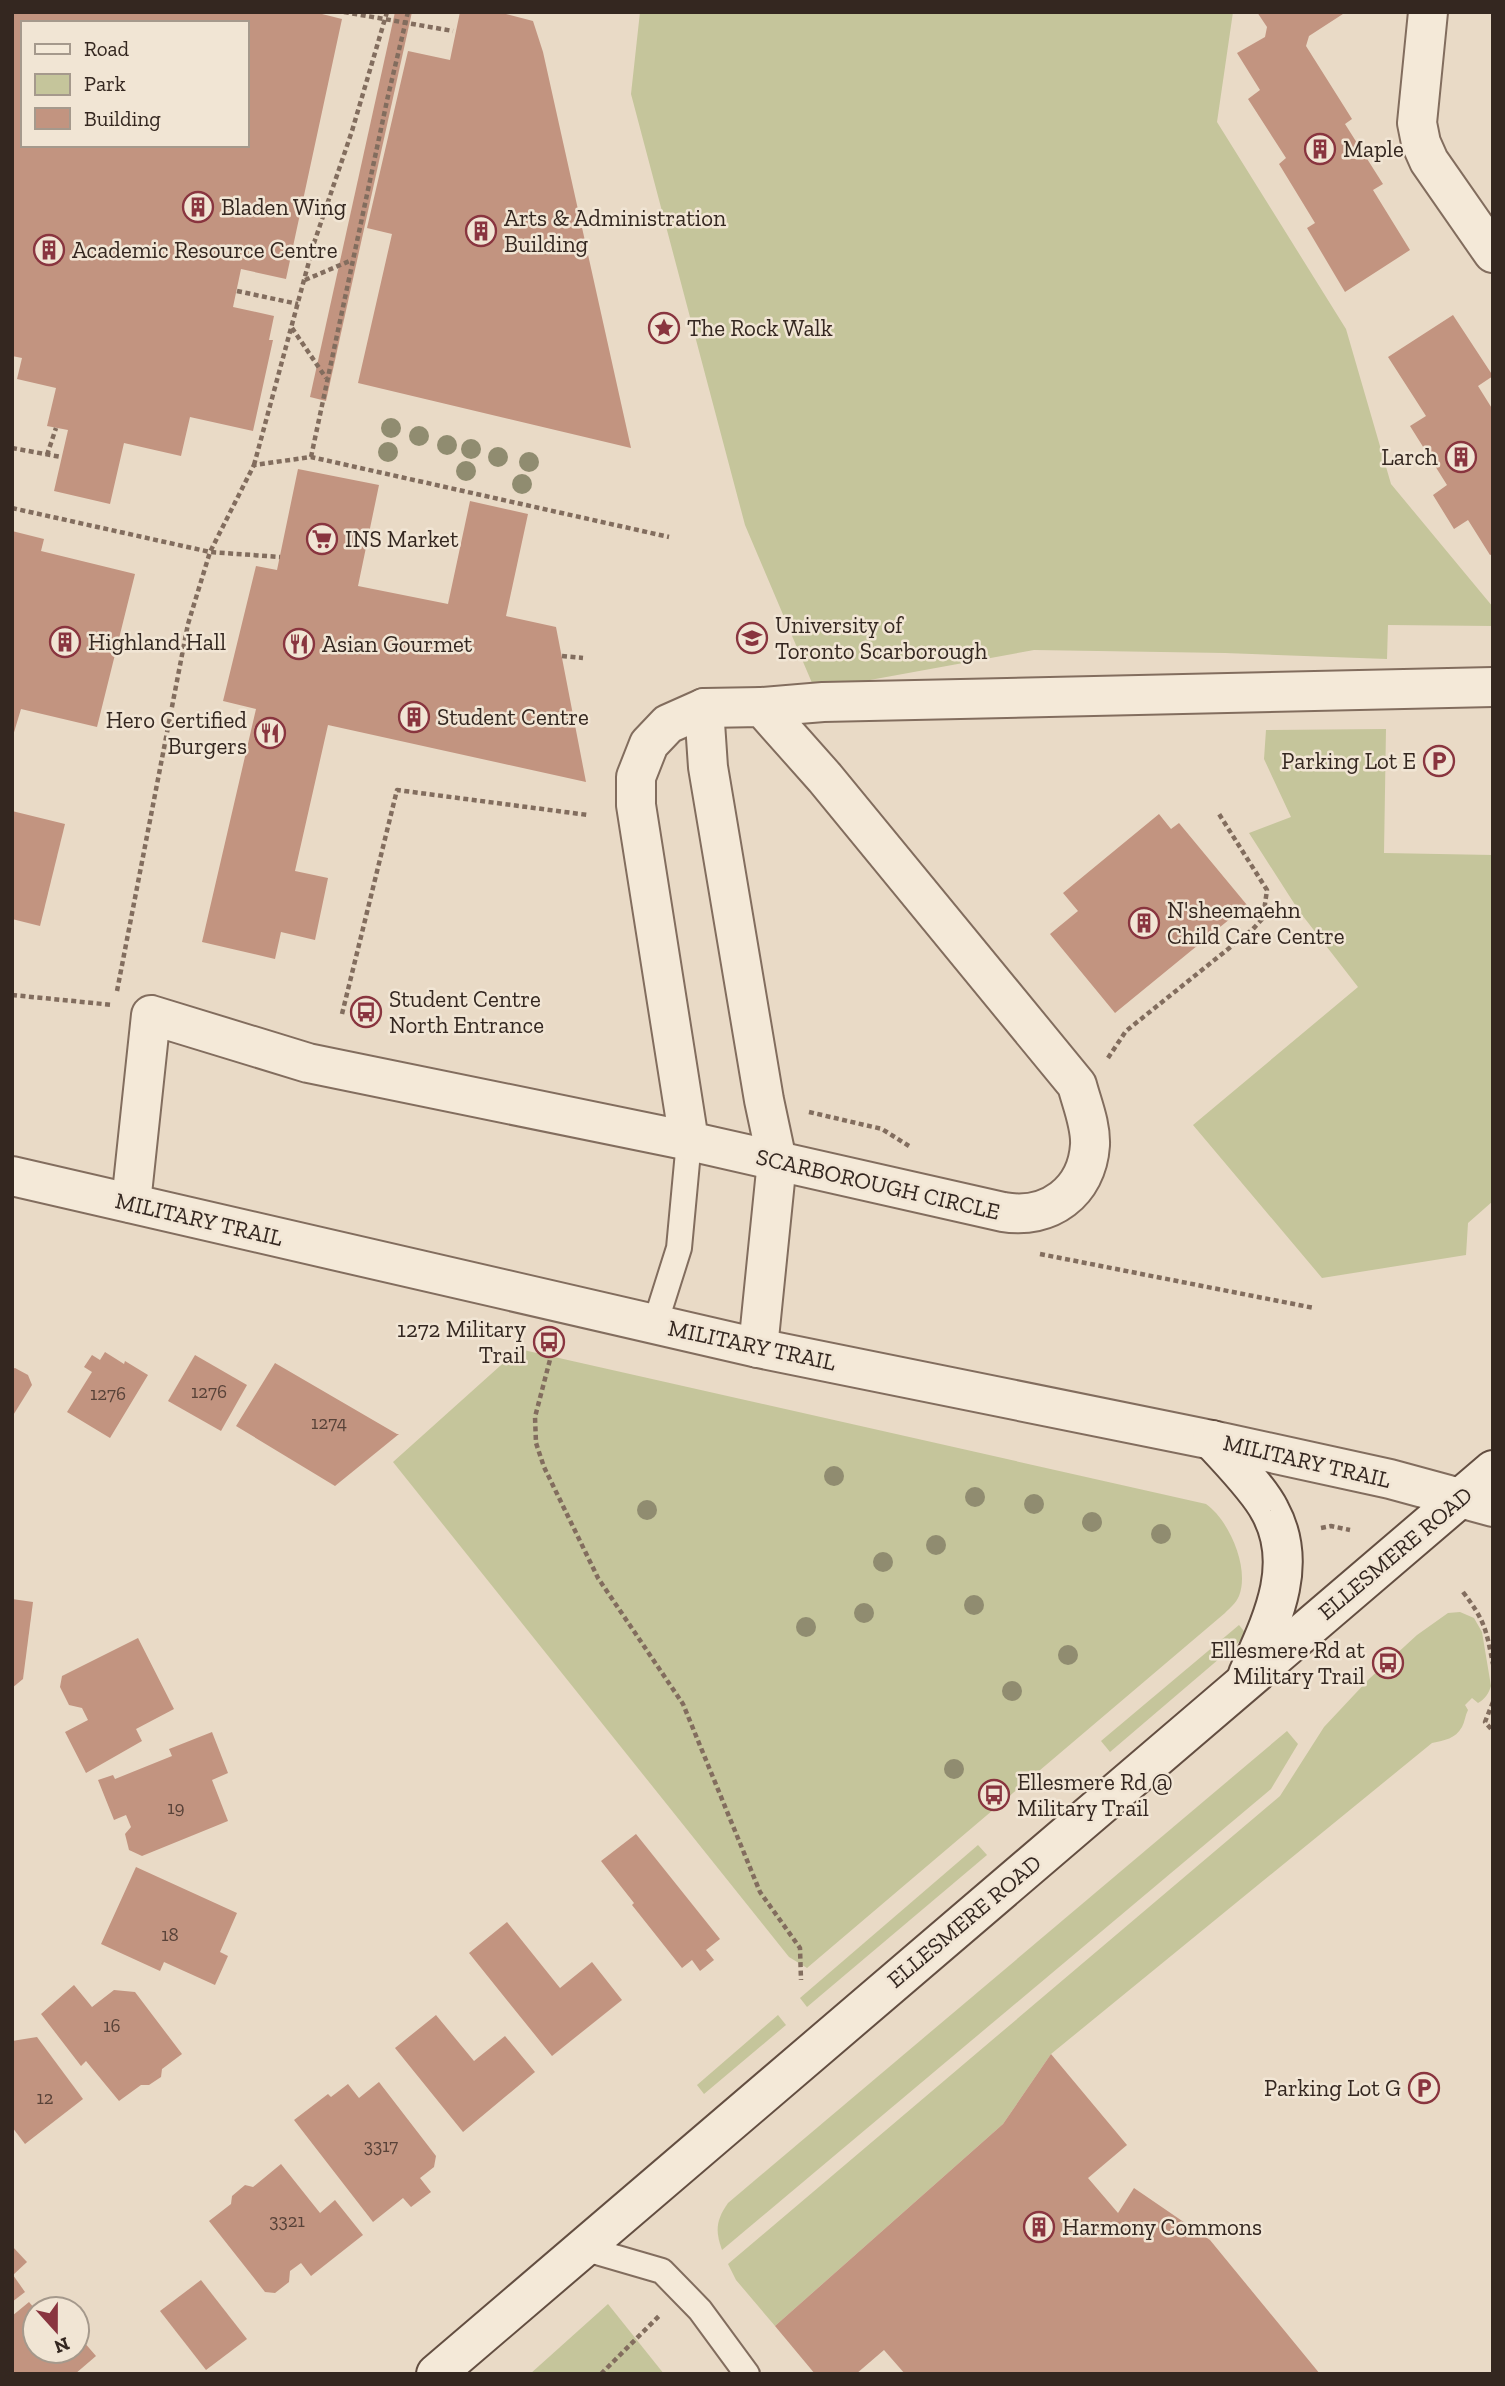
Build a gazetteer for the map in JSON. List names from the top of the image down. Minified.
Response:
{"streets":{"street":["SCARBOROUGH CIRCLE","MILITARY TRAIL","ELLESMERE ROAD"]},"crossings":[["MILITARY TRAIL","ELLESMERE ROAD"]],"places":{"building":["Maple","Bladen Wing","Arts & Administration Building","Academic Resource Centre","Larch","Highland Hall","Student Centre","N'sheemaehn Child Care Centre","Harmony Commons"],"place":["The Rock Walk"],"supermarket":["INS Market"],"school or university":["University of Toronto Scarborough"],"restaurant":["Asian Gourmet","Hero Certified Burgers"],"parking":["Parking Lot E","Parking Lot G"],"bus stop":["Student Centre North Entrance","1272 Military Trail","Ellesmere Rd at Military Trail","Ellesmere Rd @ Military Trail"]},"house_numbers":["1276","1276","1274","19","18","16","12","3317","3321"],"legend":["Road","Park","Building"],"north":"bottom"}
